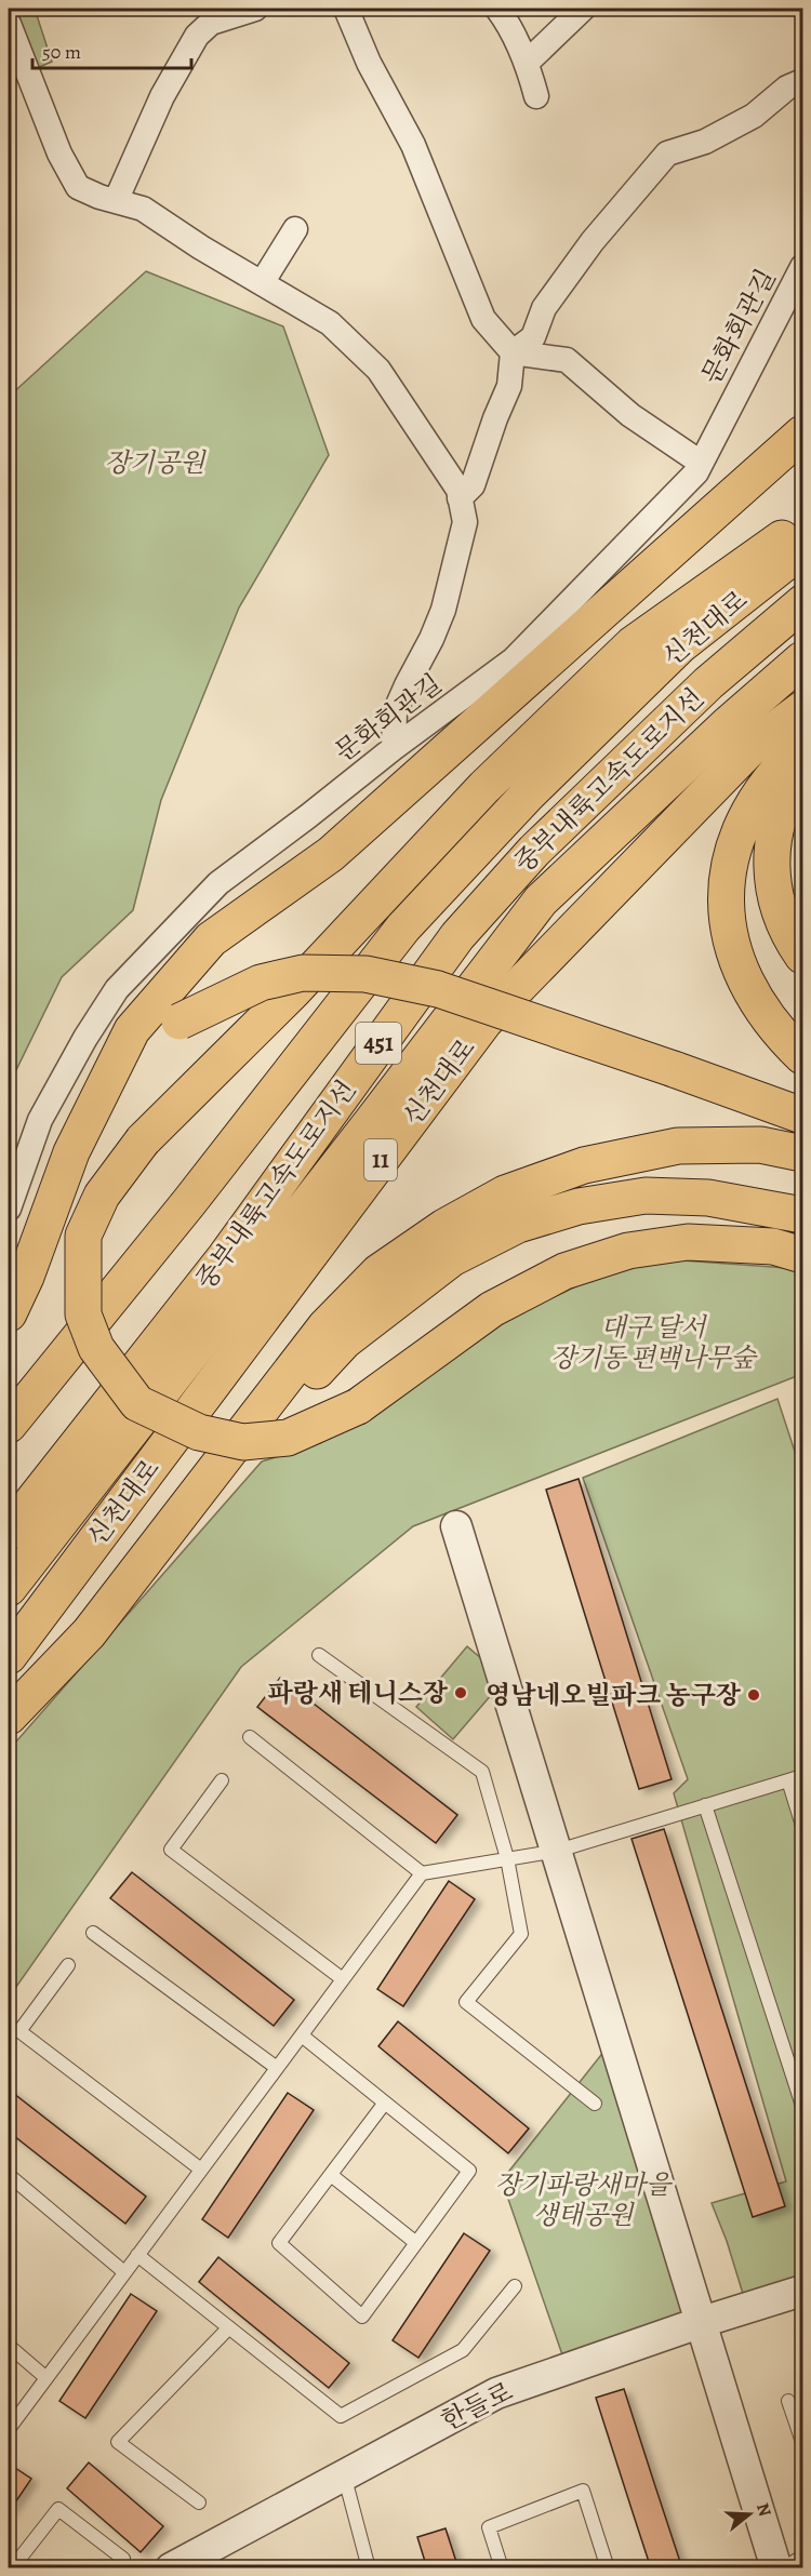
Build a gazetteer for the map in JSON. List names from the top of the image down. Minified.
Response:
{"streets":{"highway":["신천대로","중부내륙고속도로지선","451","11"],"street":["문화회관길","한들로"]},"parks":["장기공원","대구 달서 장기동 편백나무숲","장기파랑새마을 생태공원"],"places":["파랑새 테니스장","영남네오빌파크 농구장"],"scale_bar":"50 m","north":"right"}
